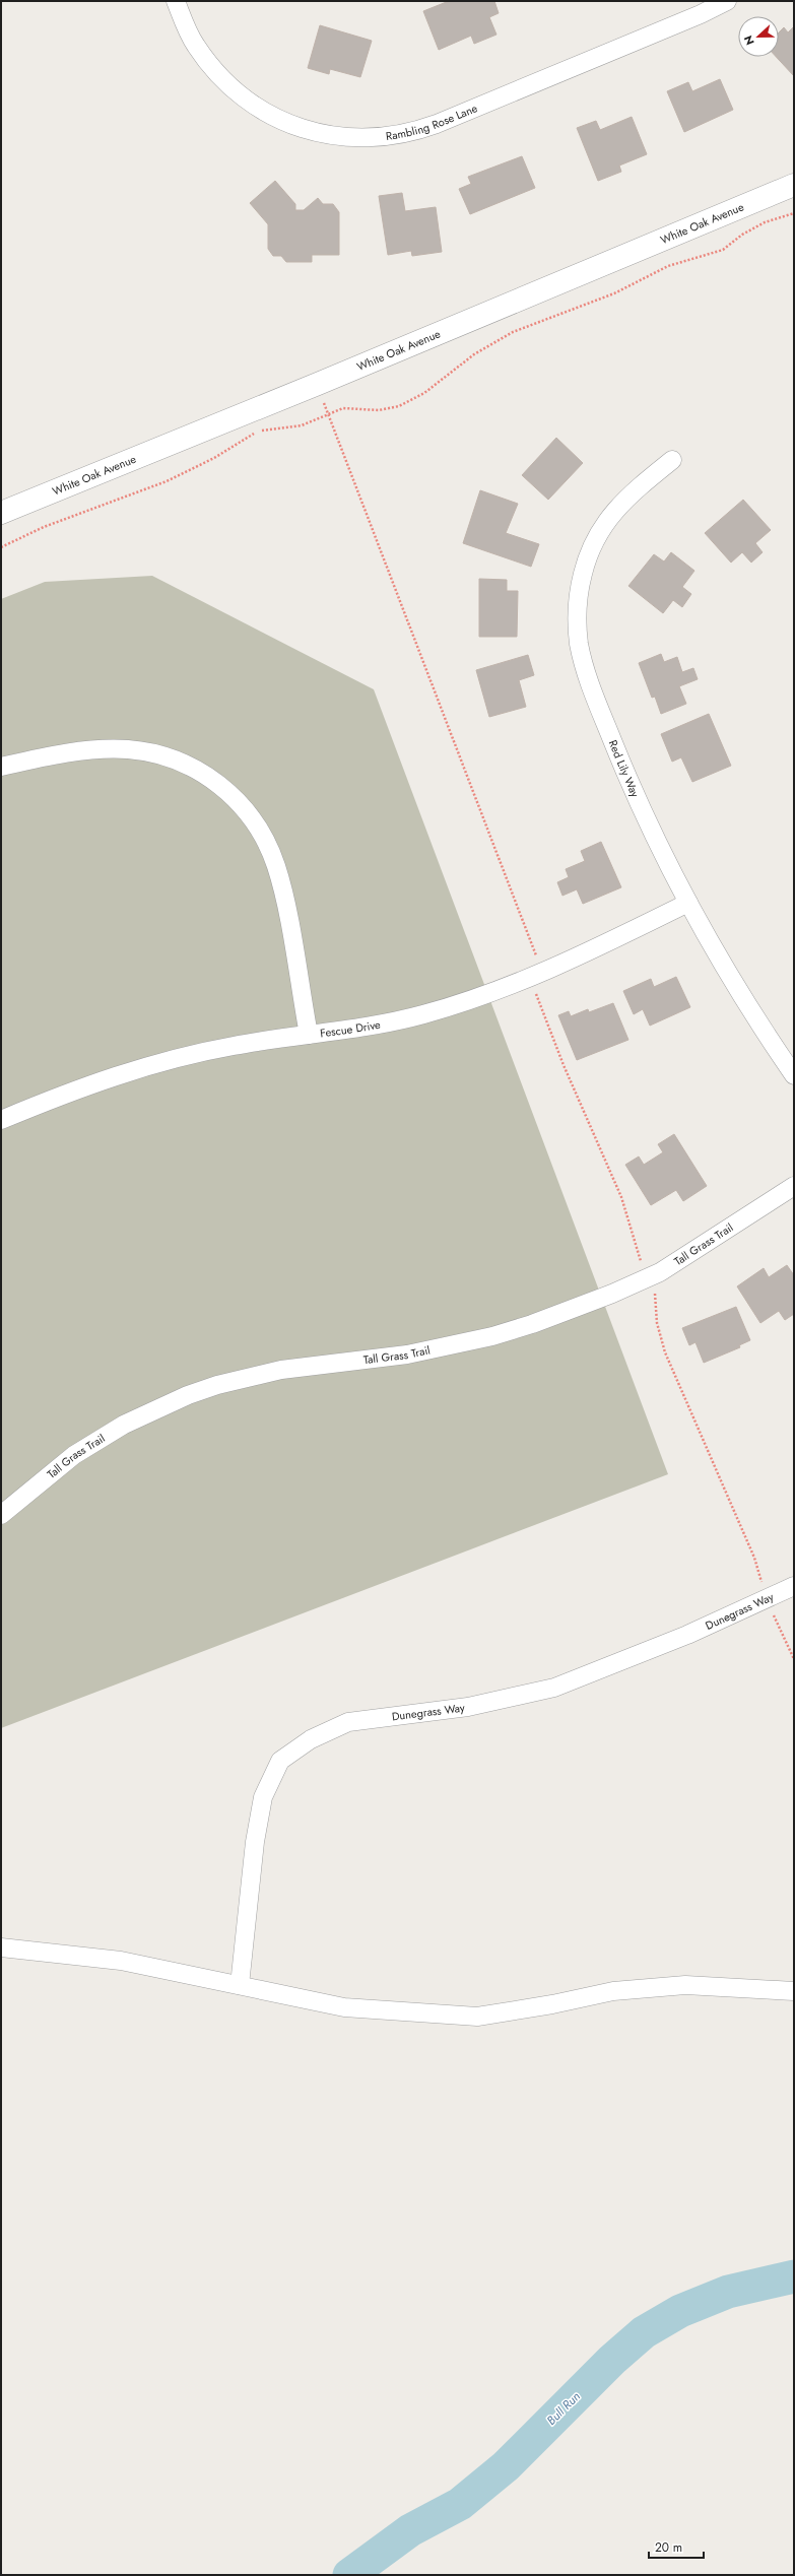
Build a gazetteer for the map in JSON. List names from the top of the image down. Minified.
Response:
{"streets":{"street":["Rambling Rose Lane","White Oak Avenue","Red Lily Way","Fescue Drive","Tall Grass Trail","Dunegrass Way"]},"crossings":[["Red Lily Way","Fescue Drive"]],"water":["Bull Run"],"scale_bar":"20 m","north":"left"}
